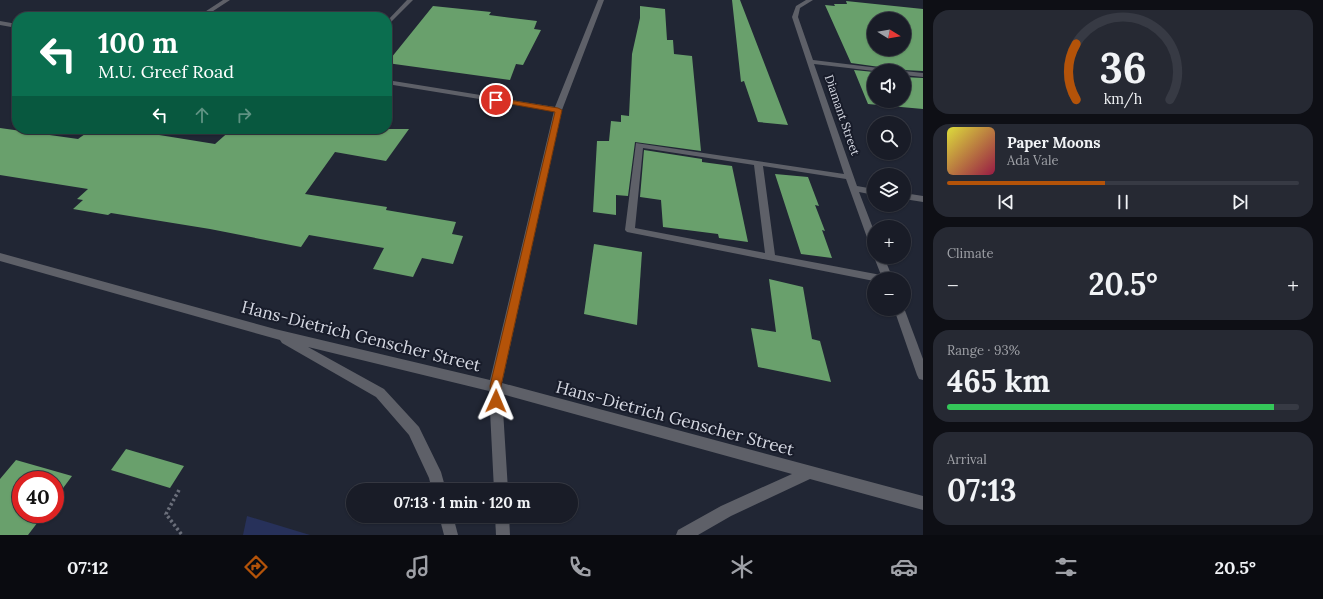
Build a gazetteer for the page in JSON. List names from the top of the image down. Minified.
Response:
{"streets":{"street":["Diamant Street","Hans-Dietrich Genscher Street"]},"north":"right","page":{"map_buttons":["+","−"],"turn":["100 m","M.U. Greef Road"],"song":["Paper Moons","Ada Vale"],"tile":["Climate",["Range · 93%","465 km"],["Arrival","07:13"]],"heat":["−","20.5°","+"],"limit":"40","trip":"07:13 · 1 min · 120 m","tabs":["07:12","20.5°"],"gauge":["36","km/h"]}}
